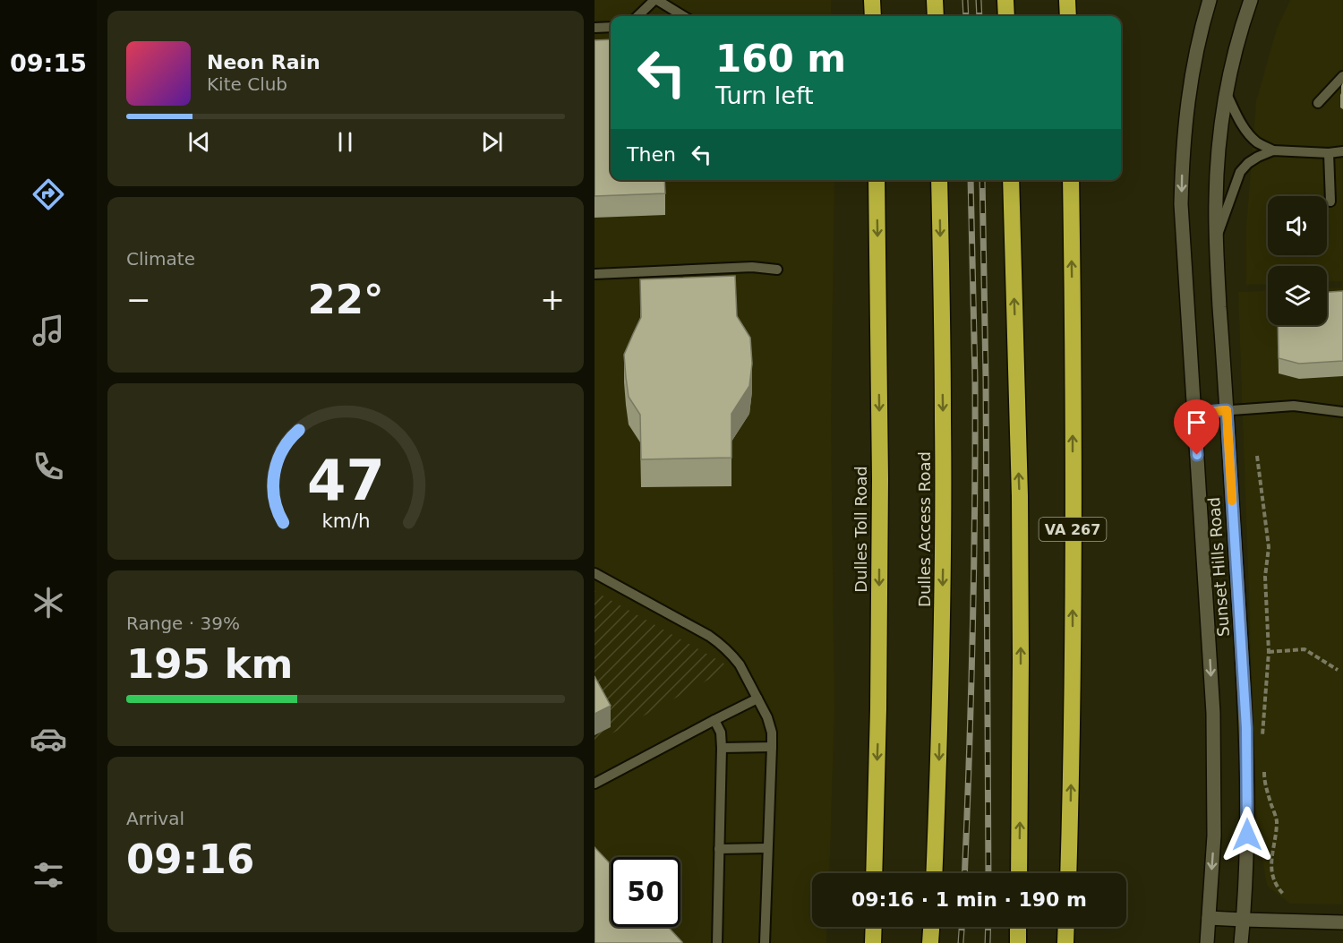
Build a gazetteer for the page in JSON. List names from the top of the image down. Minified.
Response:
{"streets":{"highway":["Dulles Toll Road","Dulles Access Road","VA 267"],"main road":["Sunset Hills Road"]},"page":{"tabs":"09:15","turn":["160 m","Turn left"],"song":["Neon Rain","Kite Club"],"then":"Then","tile":["Climate",["Range · 39%","195 km"],["Arrival","09:16"]],"heat":["−","22°","+"],"limit":"50","trip":"09:16 · 1 min · 190 m","gauge":["47","km/h"]}}
